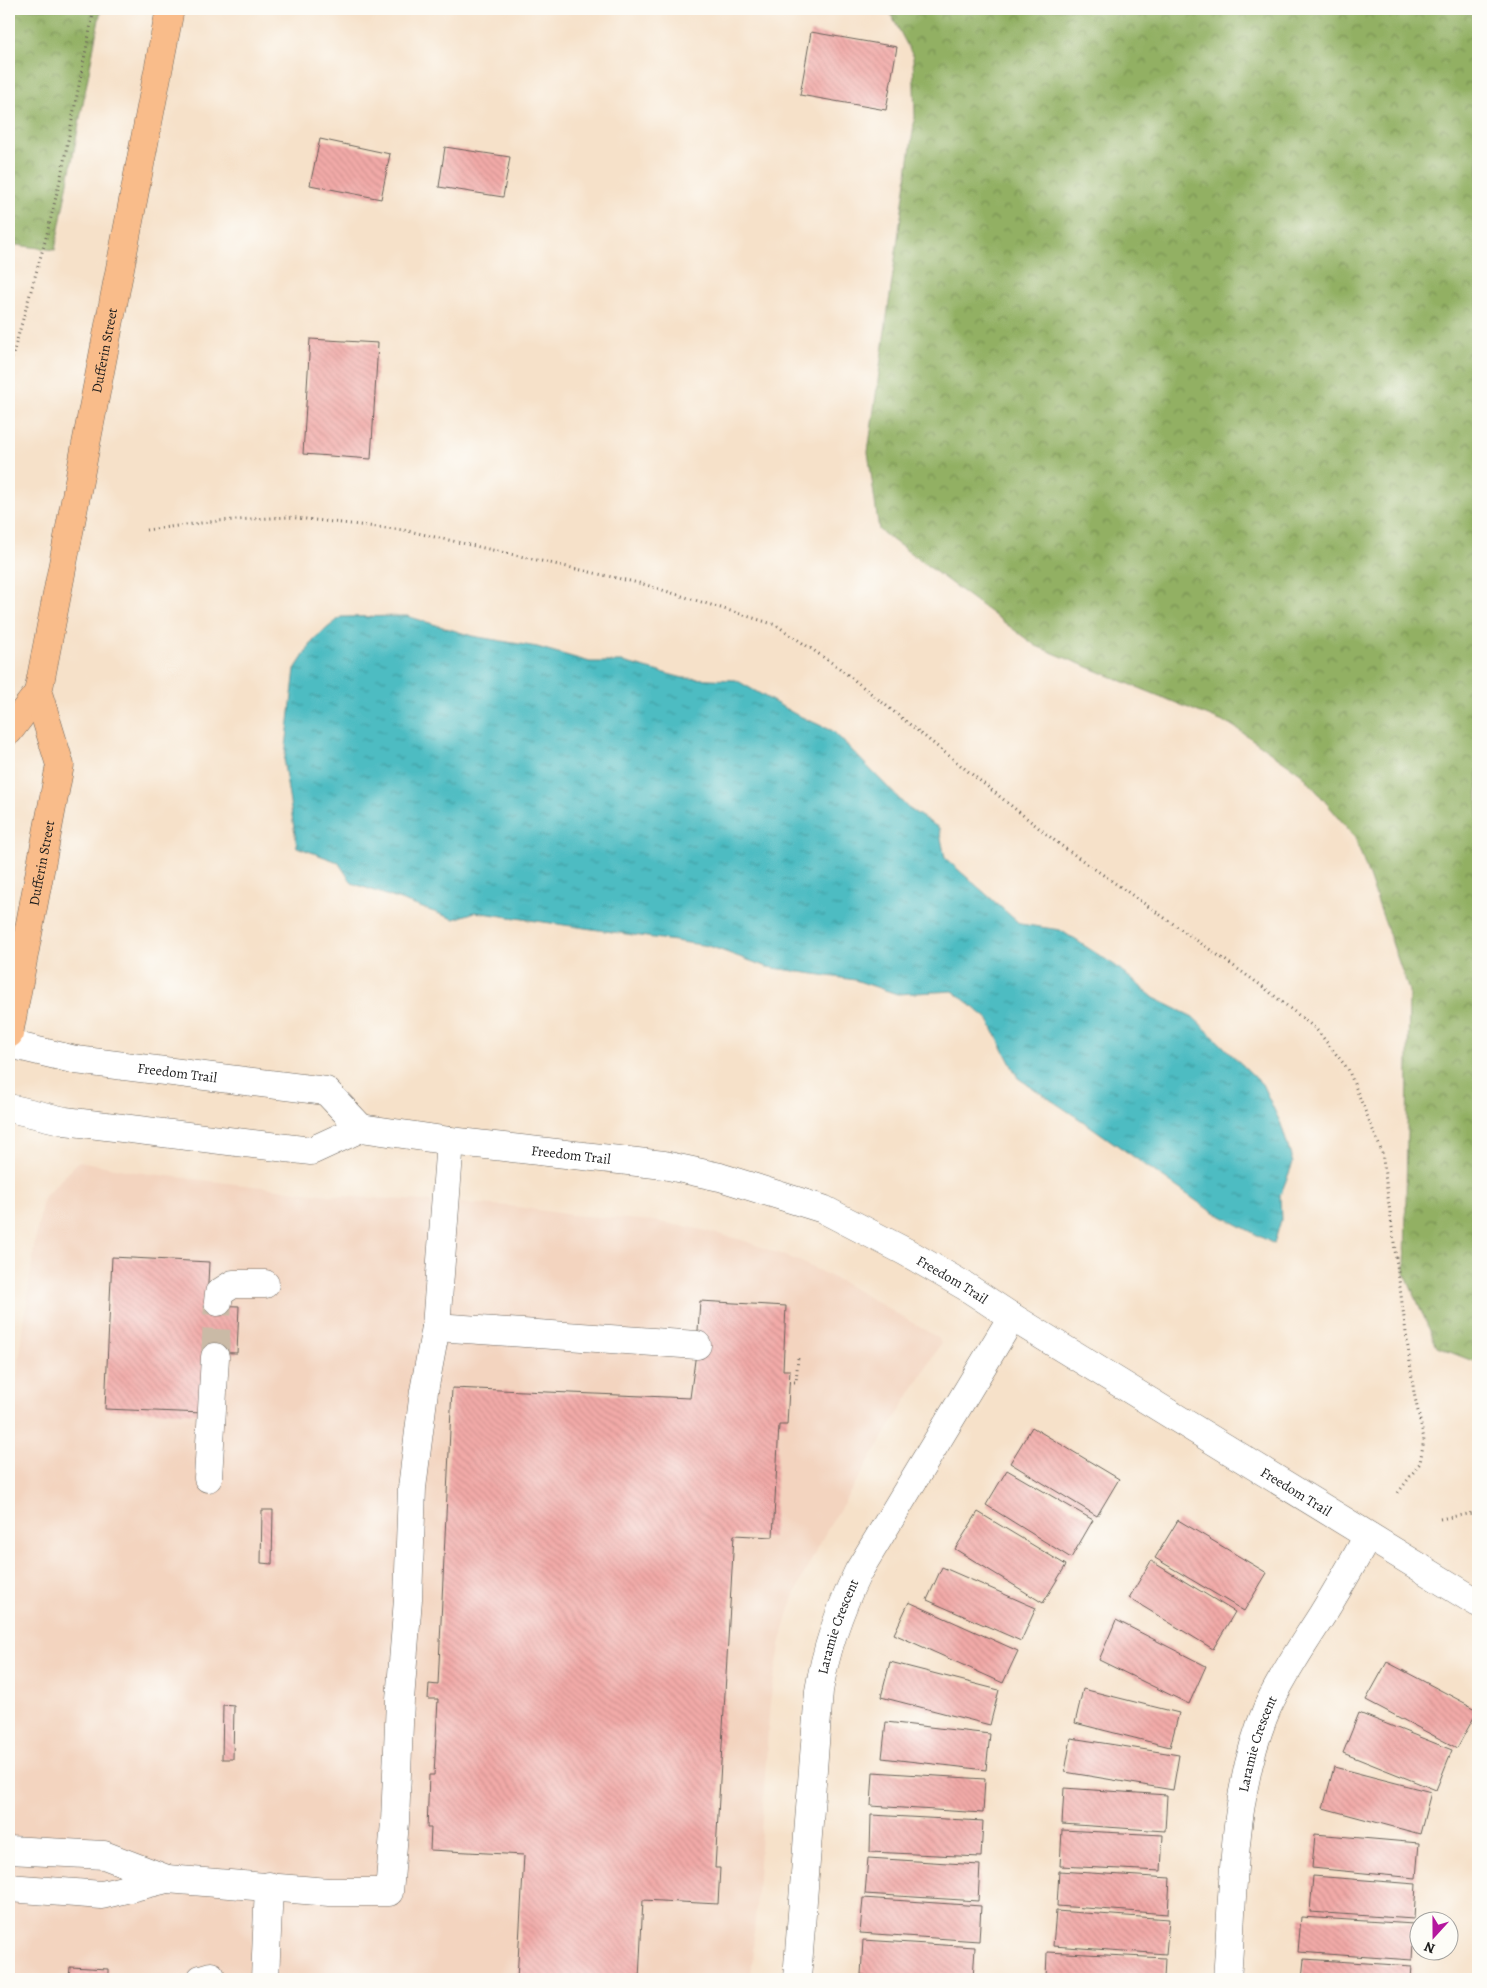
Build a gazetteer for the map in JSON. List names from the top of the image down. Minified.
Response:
{"streets":{"main road":["Dufferin Street"],"street":["Freedom Trail","Laramie Crescent"]},"crossings":[["Freedom Trail","Laramie Crescent"]],"north":"bottom"}
